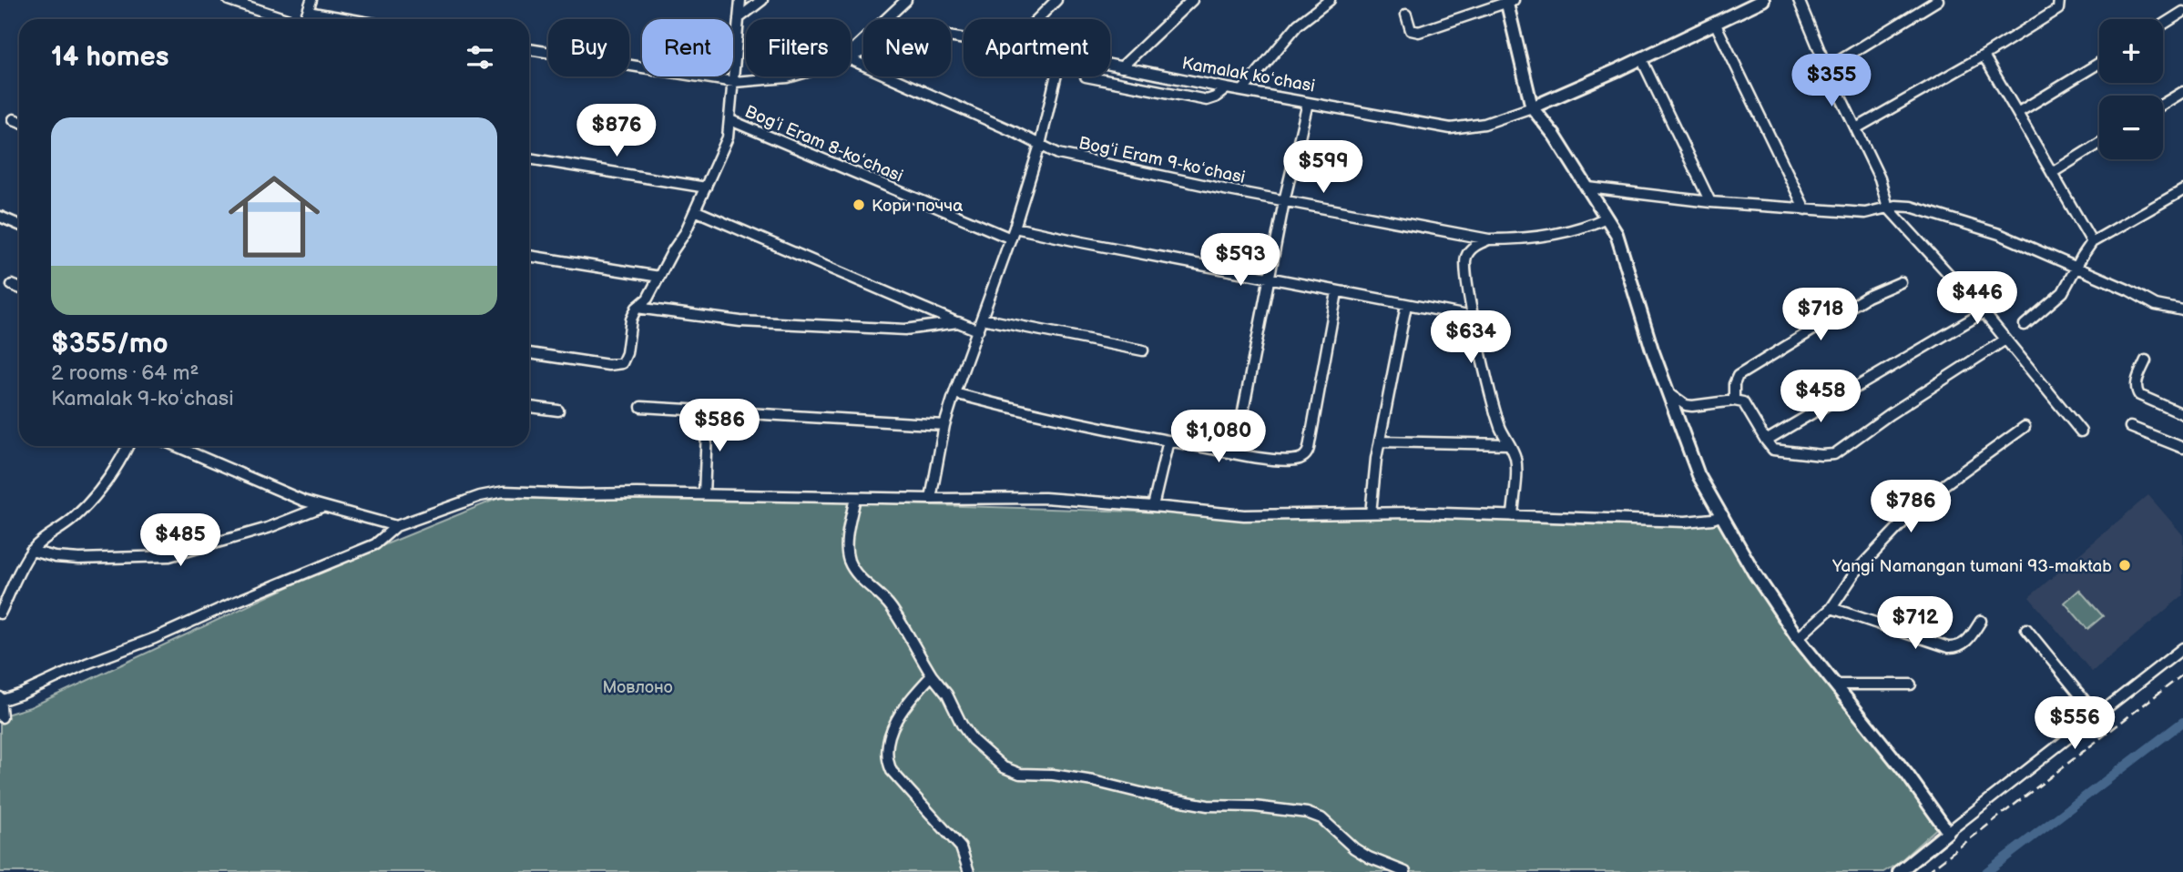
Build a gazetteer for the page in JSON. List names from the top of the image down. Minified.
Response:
{"streets":{"street":["Kamalak koʻchasi","Bogʻi Eram 8-koʻchasi","Bogʻi Eram 9-koʻchasi"]},"parks":["Мовлоно"],"places":["Кори почча","Yangi Namangan tumani 93-maktab"],"page":{"map_buttons":["+","−"],"chip":["Buy","Rent","Filters","New","Apartment"],"heading":"14 homes","price":["$355","$876","$599","$593","$446","$718","$634","$458","$586","$1,080","$786","$485","$712","$556"],"list":[{"name":"$355/mo","note":"2 rooms · 64 m² · Kamalak 9-koʻchasi"}]}}
